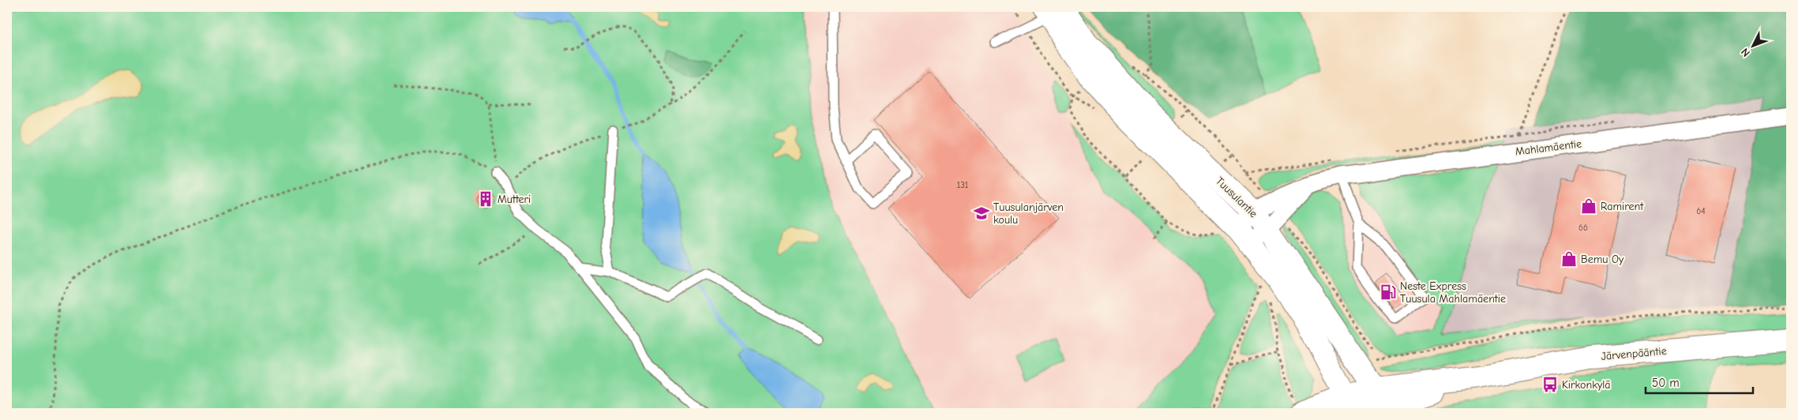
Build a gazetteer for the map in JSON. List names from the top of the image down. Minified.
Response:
{"streets":{"main road":["Tuusulantie","Järvenpääntie"],"street":["Mahlamäentie"]},"crossings":[["Mahlamäentie","Tuusulantie"],["Tuusulantie","Järvenpääntie"]],"places":{"building":["Mutteri"],"shop":["Ramirent","Bemu Oy"],"school or university":["Tuusulanjärven koulu"],"fuel station":["Neste Express Tuusula Mahlamäentie"],"bus stop":["Kirkonkylä"]},"house_numbers":["131","64","66"],"scale_bar":"50 m","north":"bottom left"}
